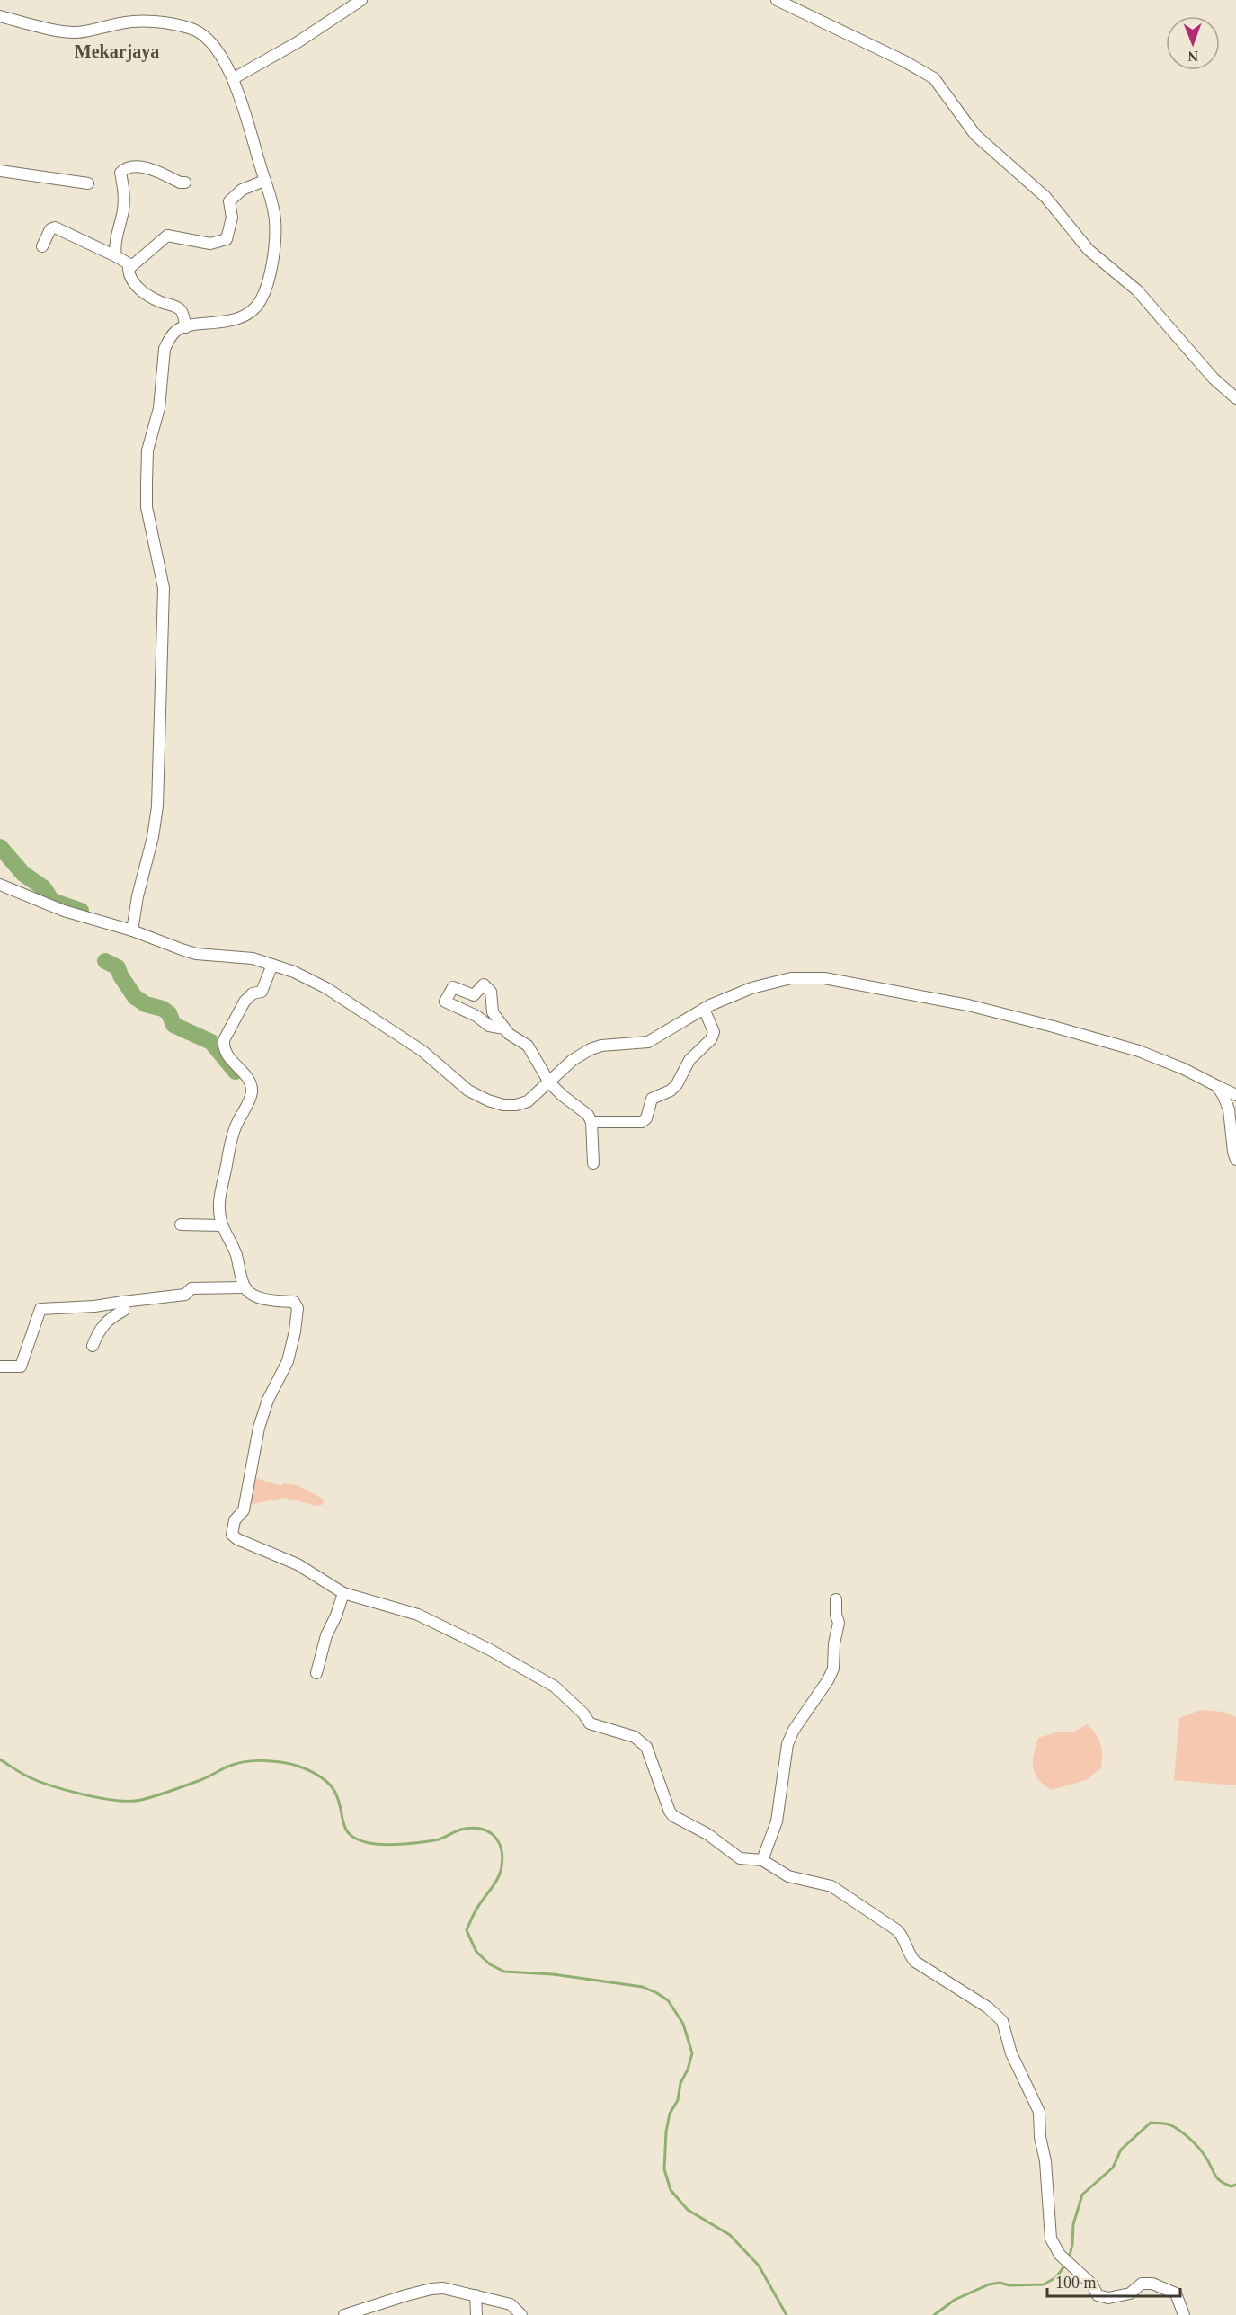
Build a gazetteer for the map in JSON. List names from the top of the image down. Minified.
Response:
{"districts":["Mekarjaya"],"scale_bar":"100 m","north":"bottom"}
